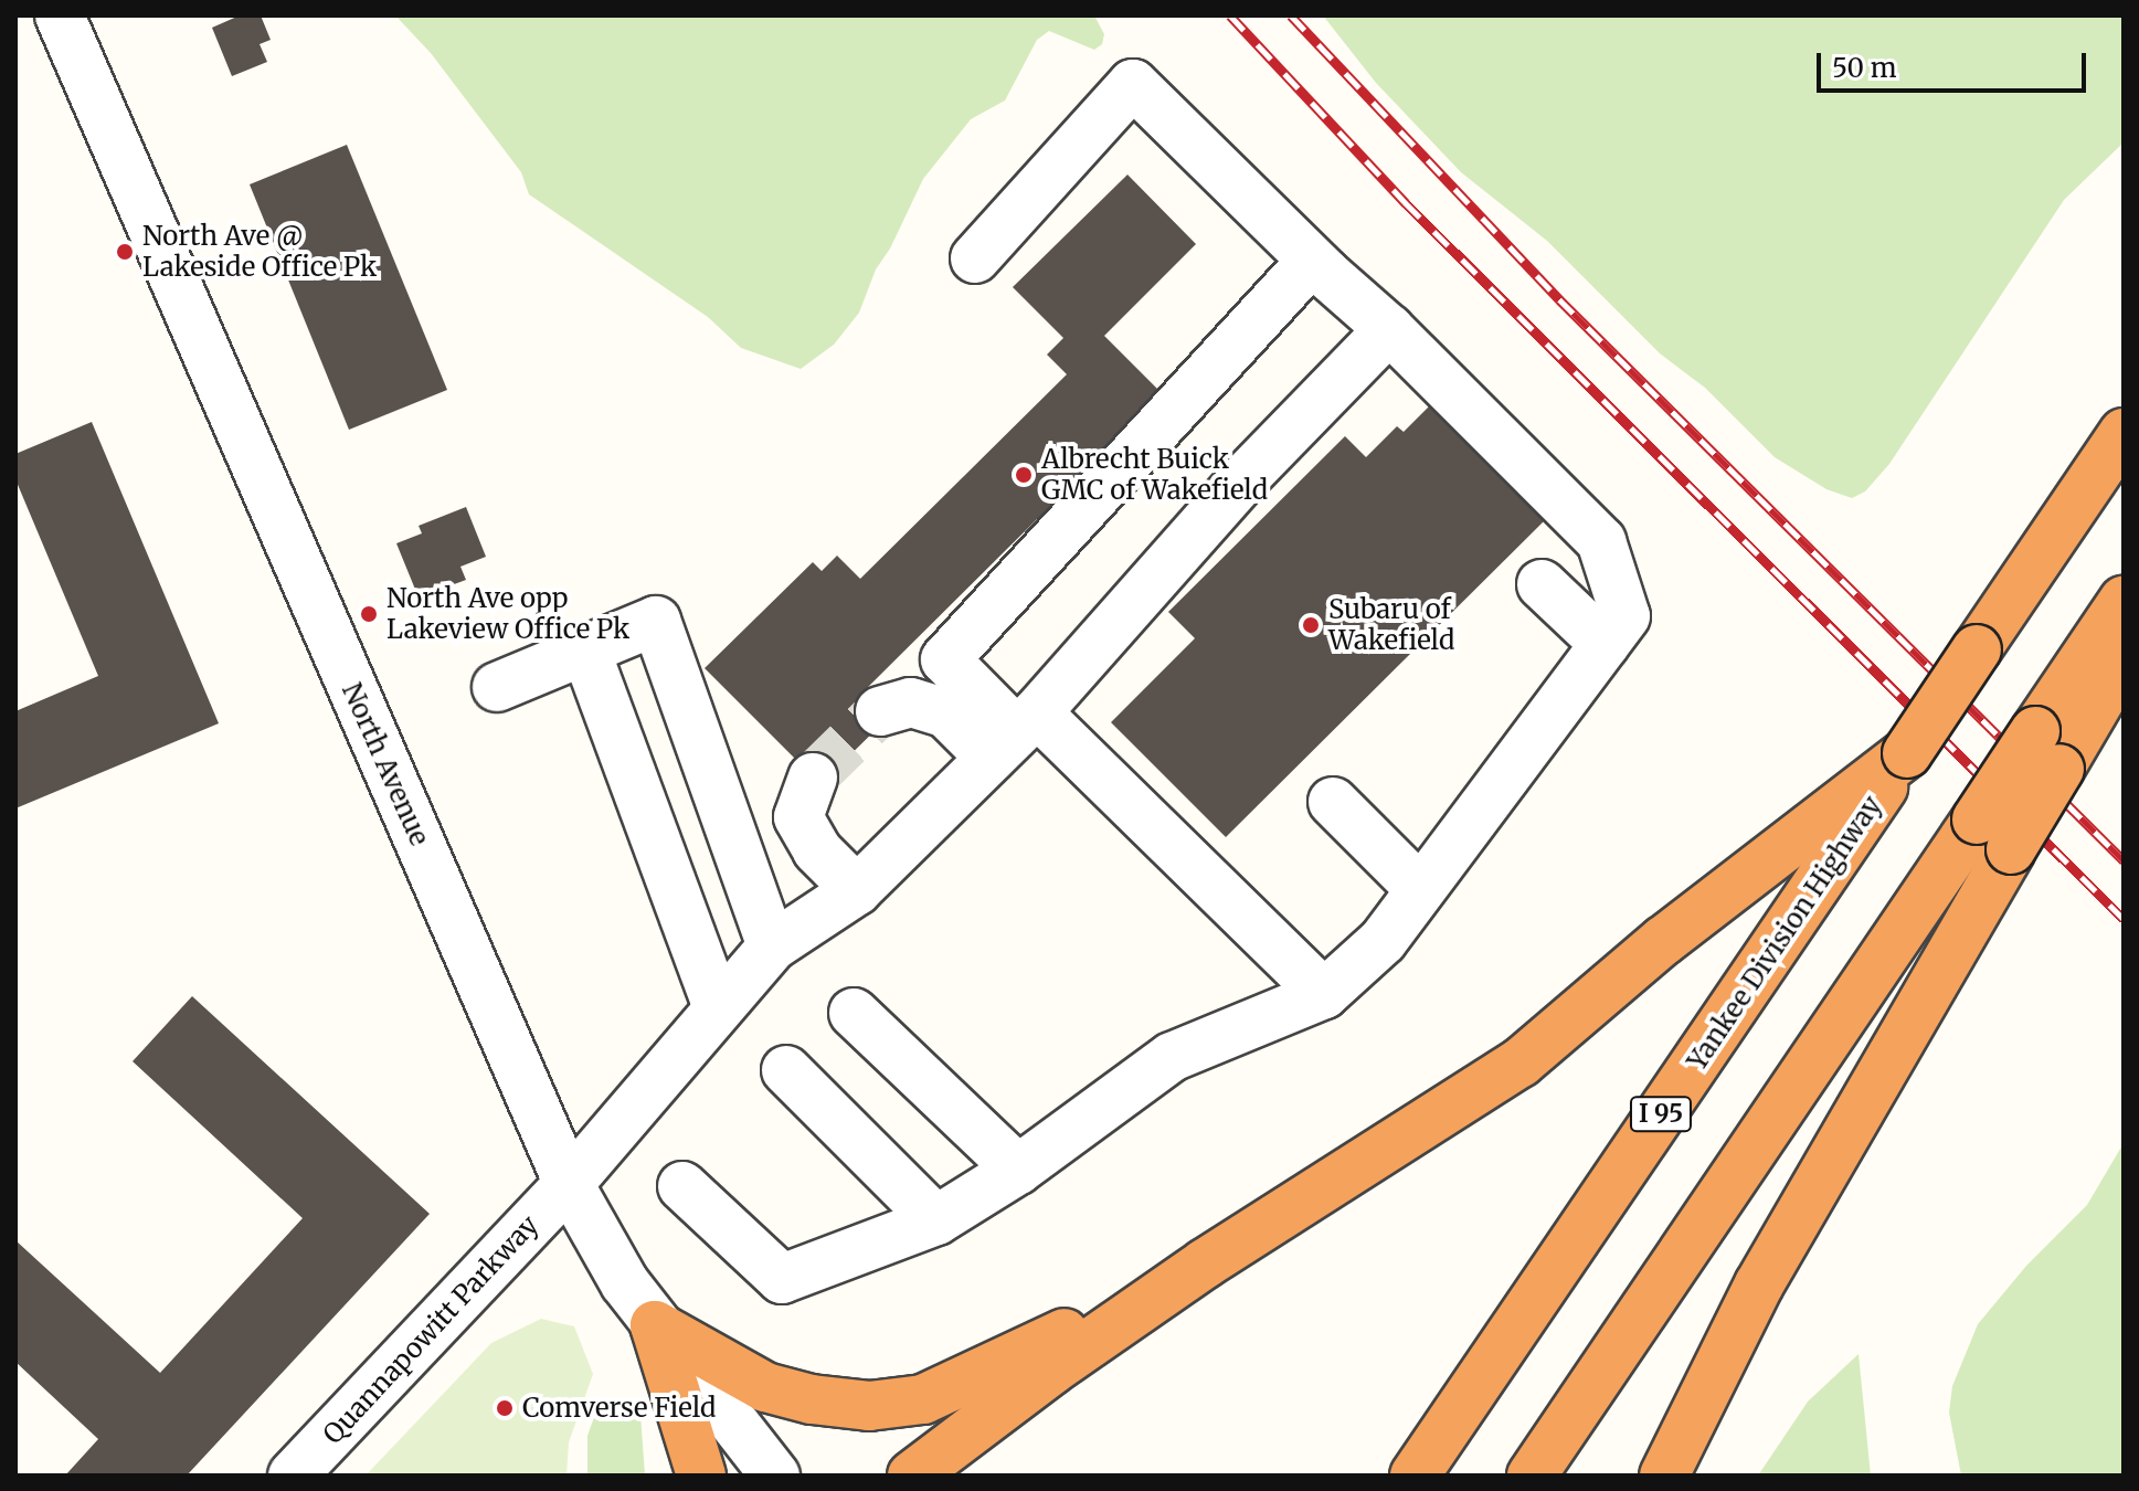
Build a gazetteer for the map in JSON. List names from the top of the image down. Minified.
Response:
{"streets":{"highway":["Yankee Division Highway","I 95"],"street":["North Avenue","Quannapowitt Parkway"]},"crossings":[["North Avenue","Quannapowitt Parkway"]],"places":["North Ave @ Lakeside Office Pk","Albrecht Buick GMC of Wakefield","North Ave opp Lakeview Office Pk","Subaru of Wakefield","Comverse Field"],"scale_bar":"50 m"}
